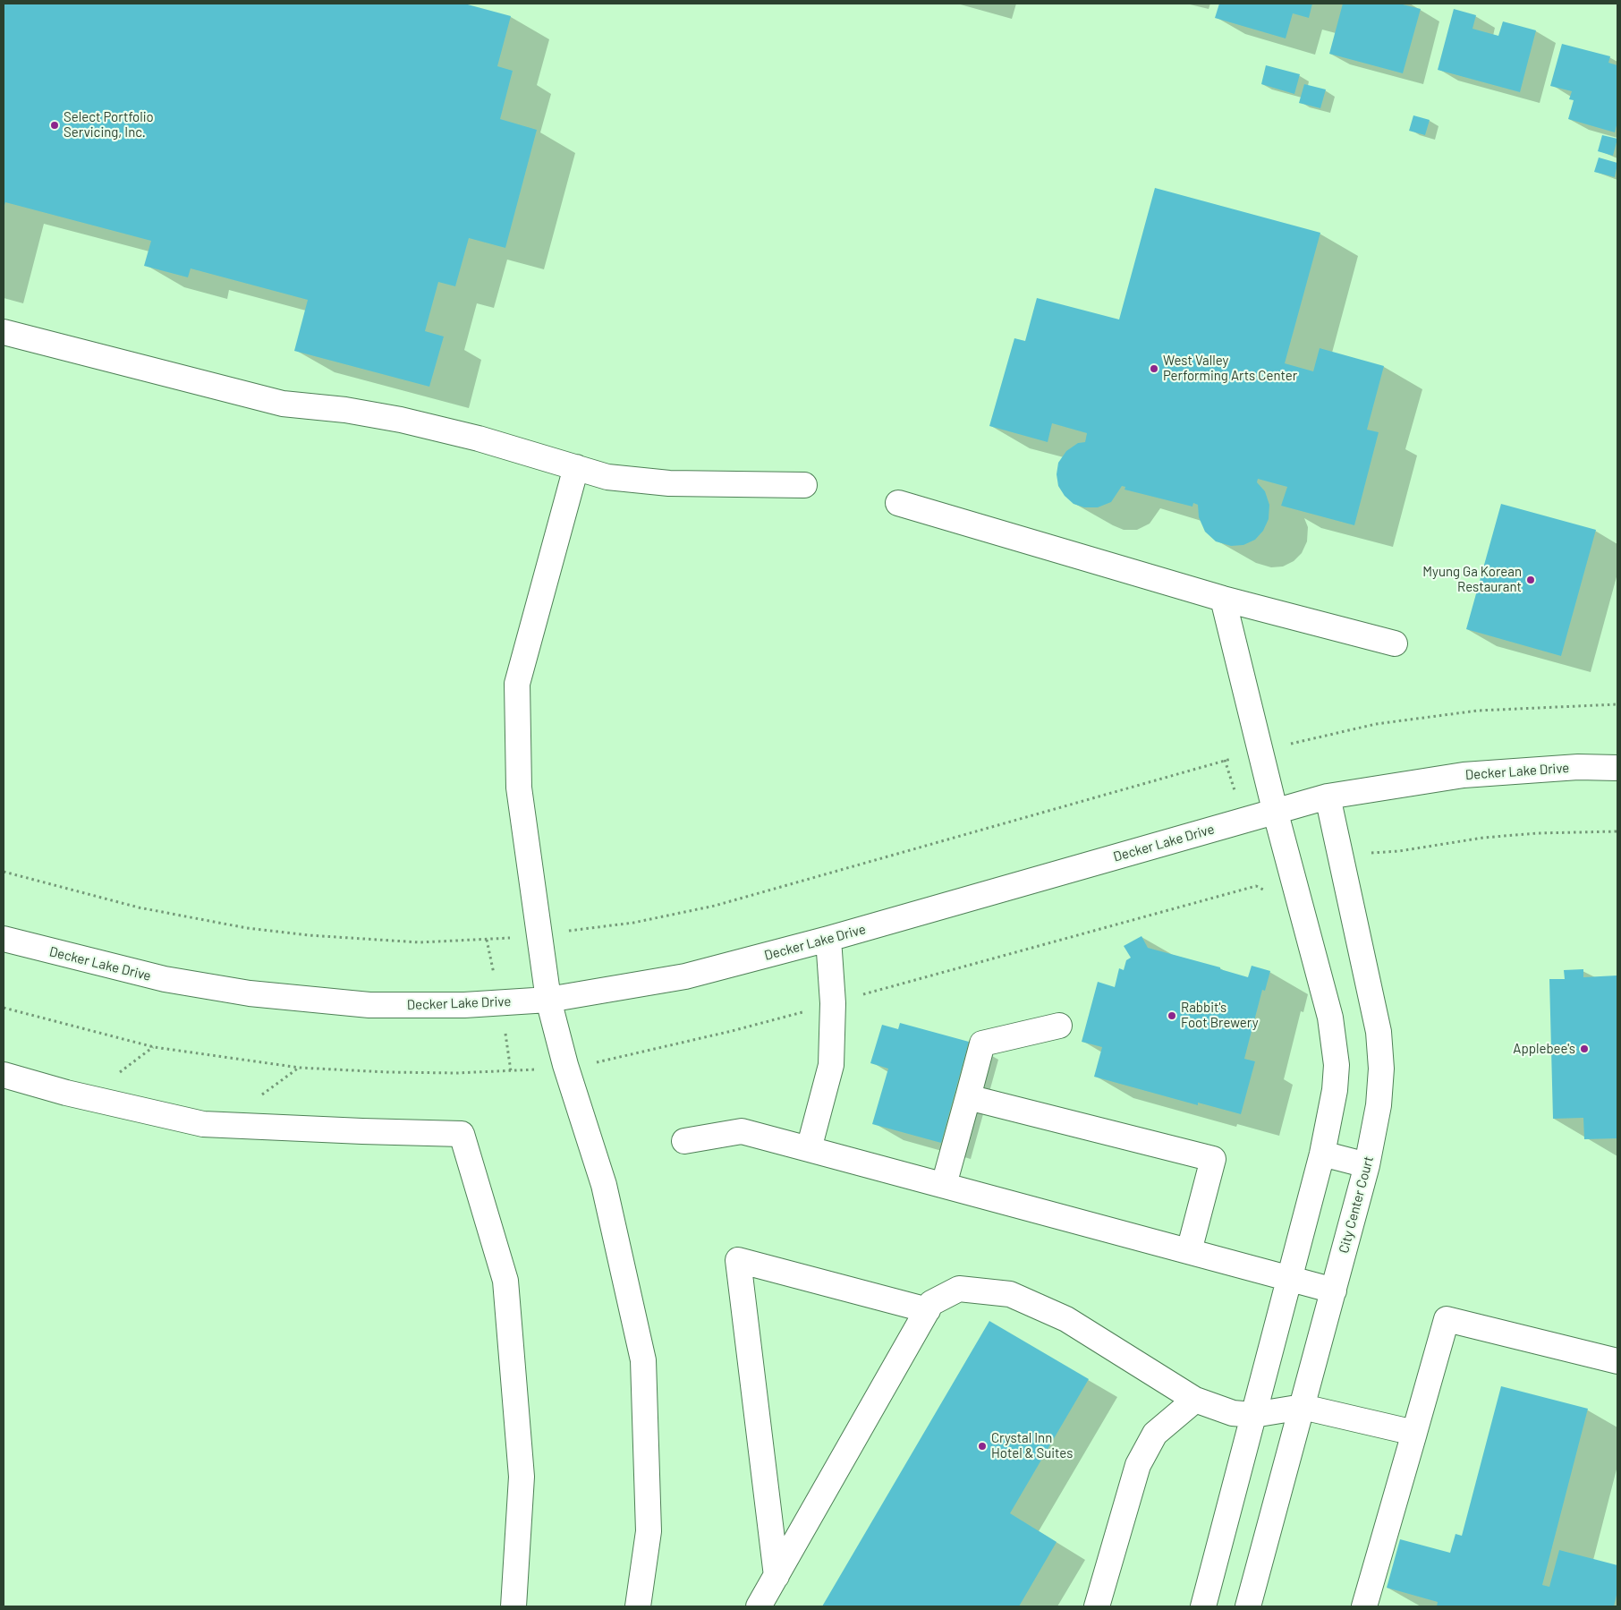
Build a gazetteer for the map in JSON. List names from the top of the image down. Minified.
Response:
{"streets":{"street":["Decker Lake Drive","City Center Court"]},"crossings":[["Decker Lake Drive","City Center Court"]],"places":["Select Portfolio Servicing, Inc.","West Valley Performing Arts Center","Myung Ga Korean Restaurant","Rabbit's Foot Brewery","Applebee's","Crystal Inn Hotel & Suites"]}
